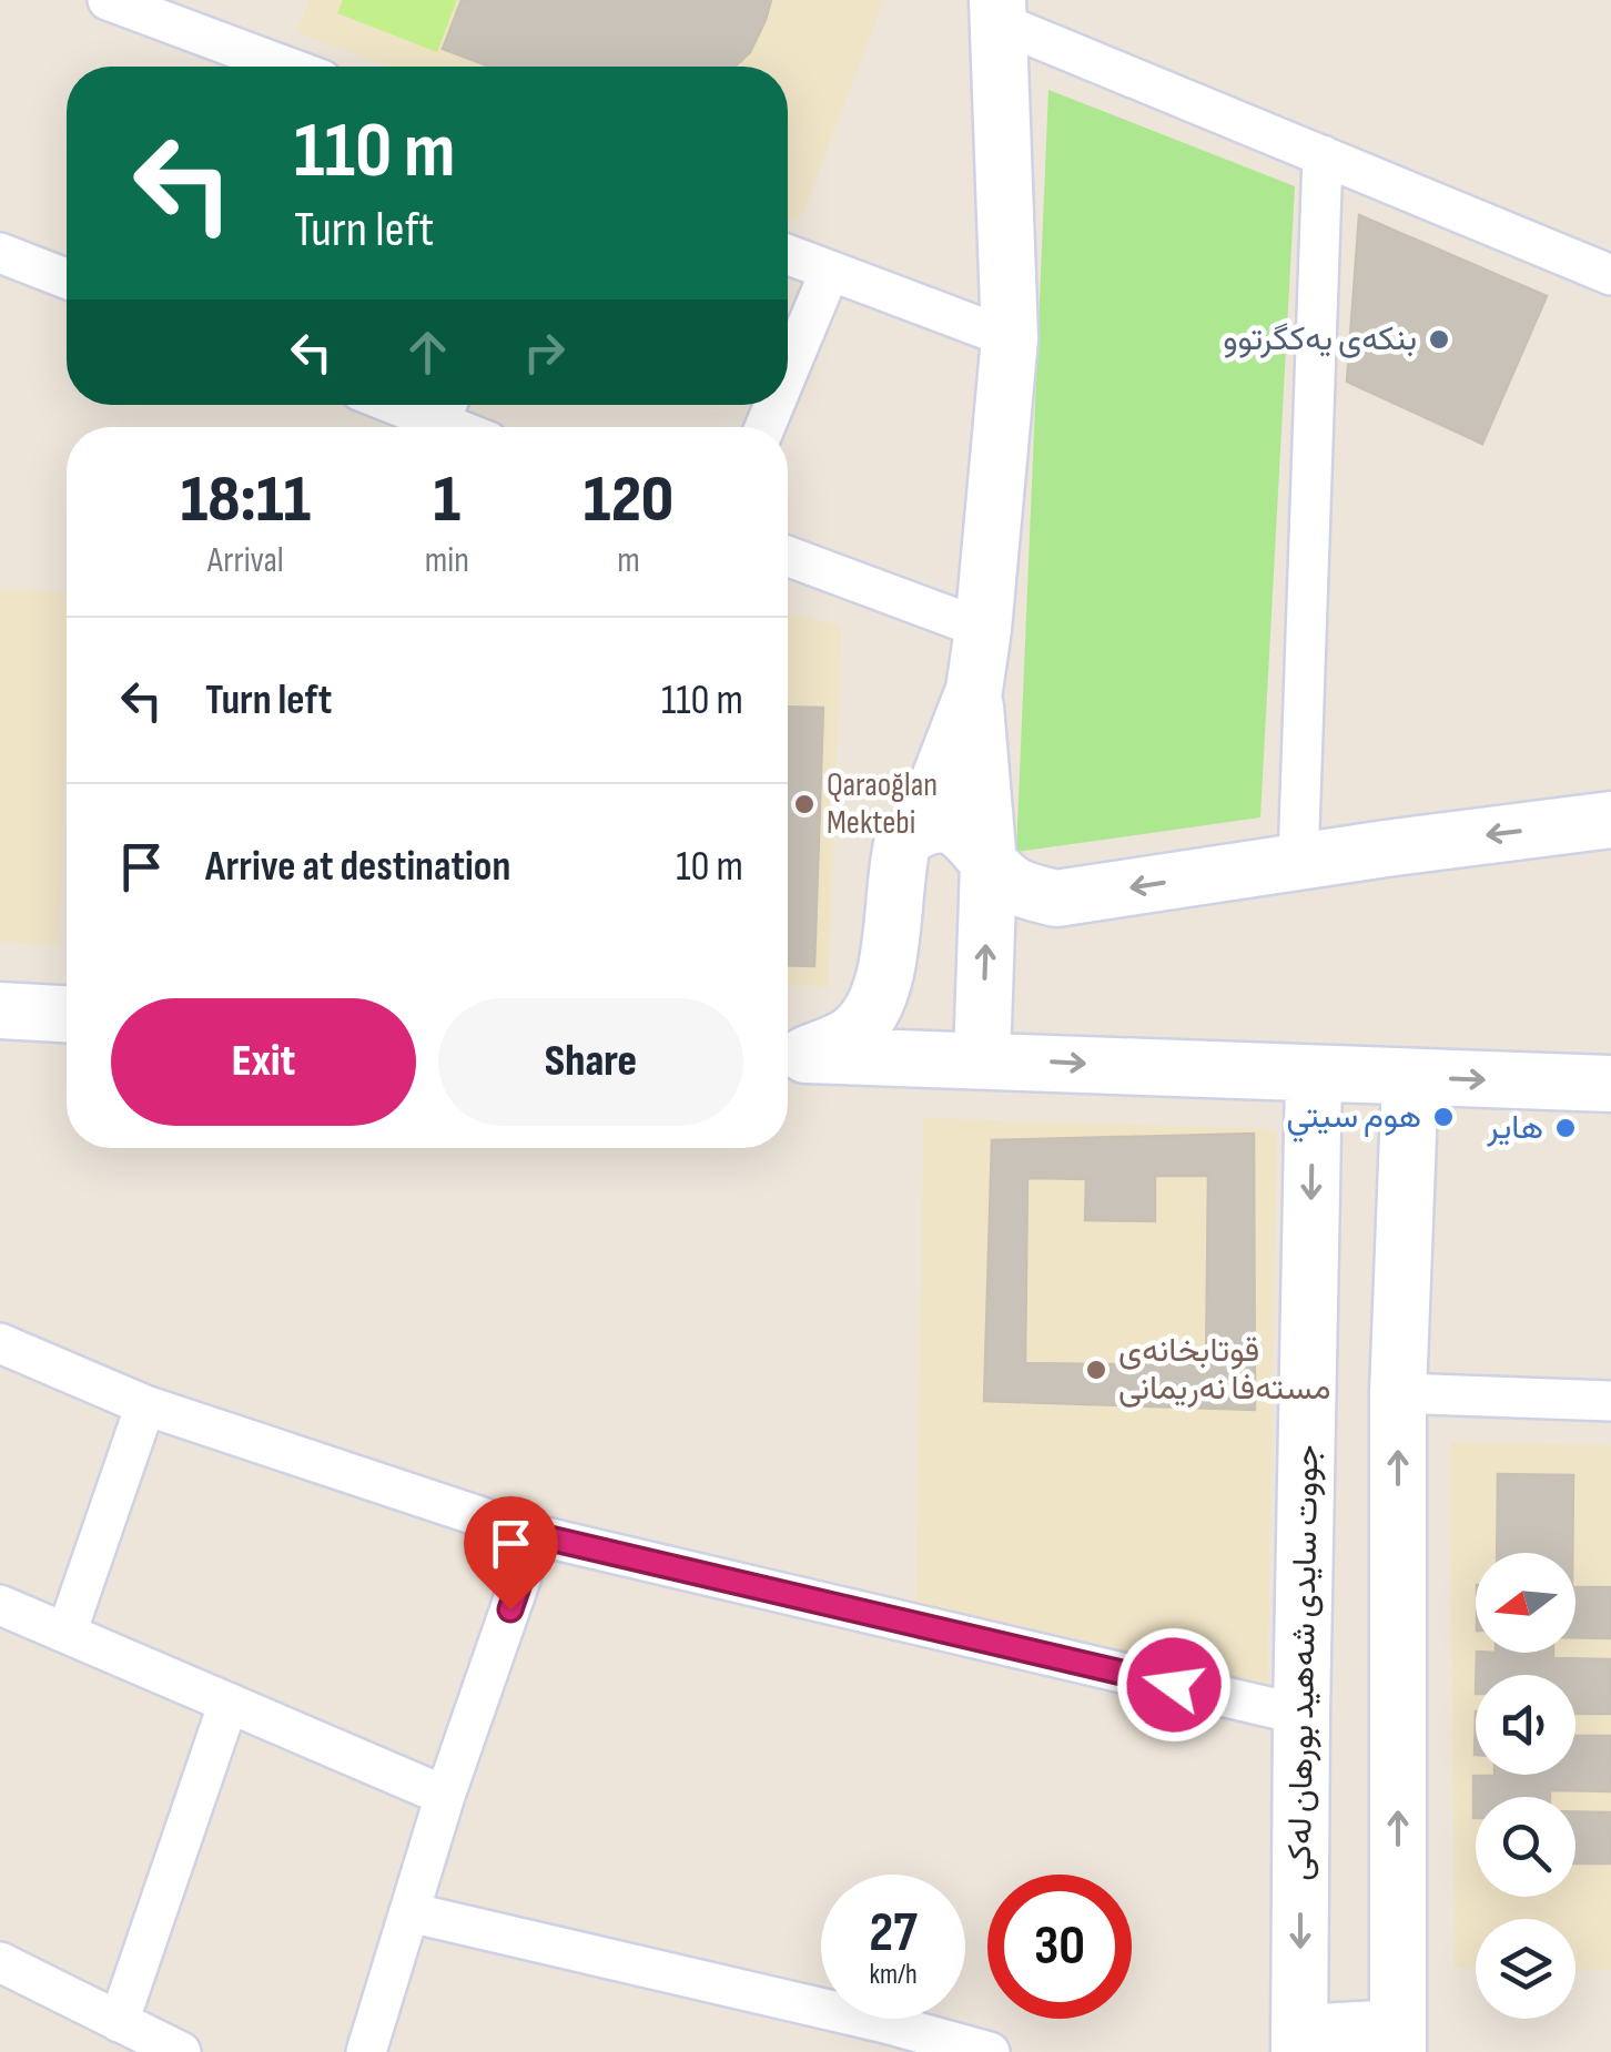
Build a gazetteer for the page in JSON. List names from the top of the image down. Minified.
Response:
{"streets":{"street":["جووت سایدی شەهید بورهان لەکی"]},"places":["بنکەی یەکگرتوو","Qaraoğlan Mektebi","هوم سيتي","هاير","قوتابخانەی مستەفا نەریمانی"],"north":"left","page":{"turn":["110 m","Turn left"],"eta":["18:11","Arrival","1","min","120","m"],"list":[{"name":"Turn left","value":"110 m"},{"name":"Arrive at destination","value":"10 m"}],"buttons":["Exit","Share"],"speed":"27 km/h","limit":"30"}}
